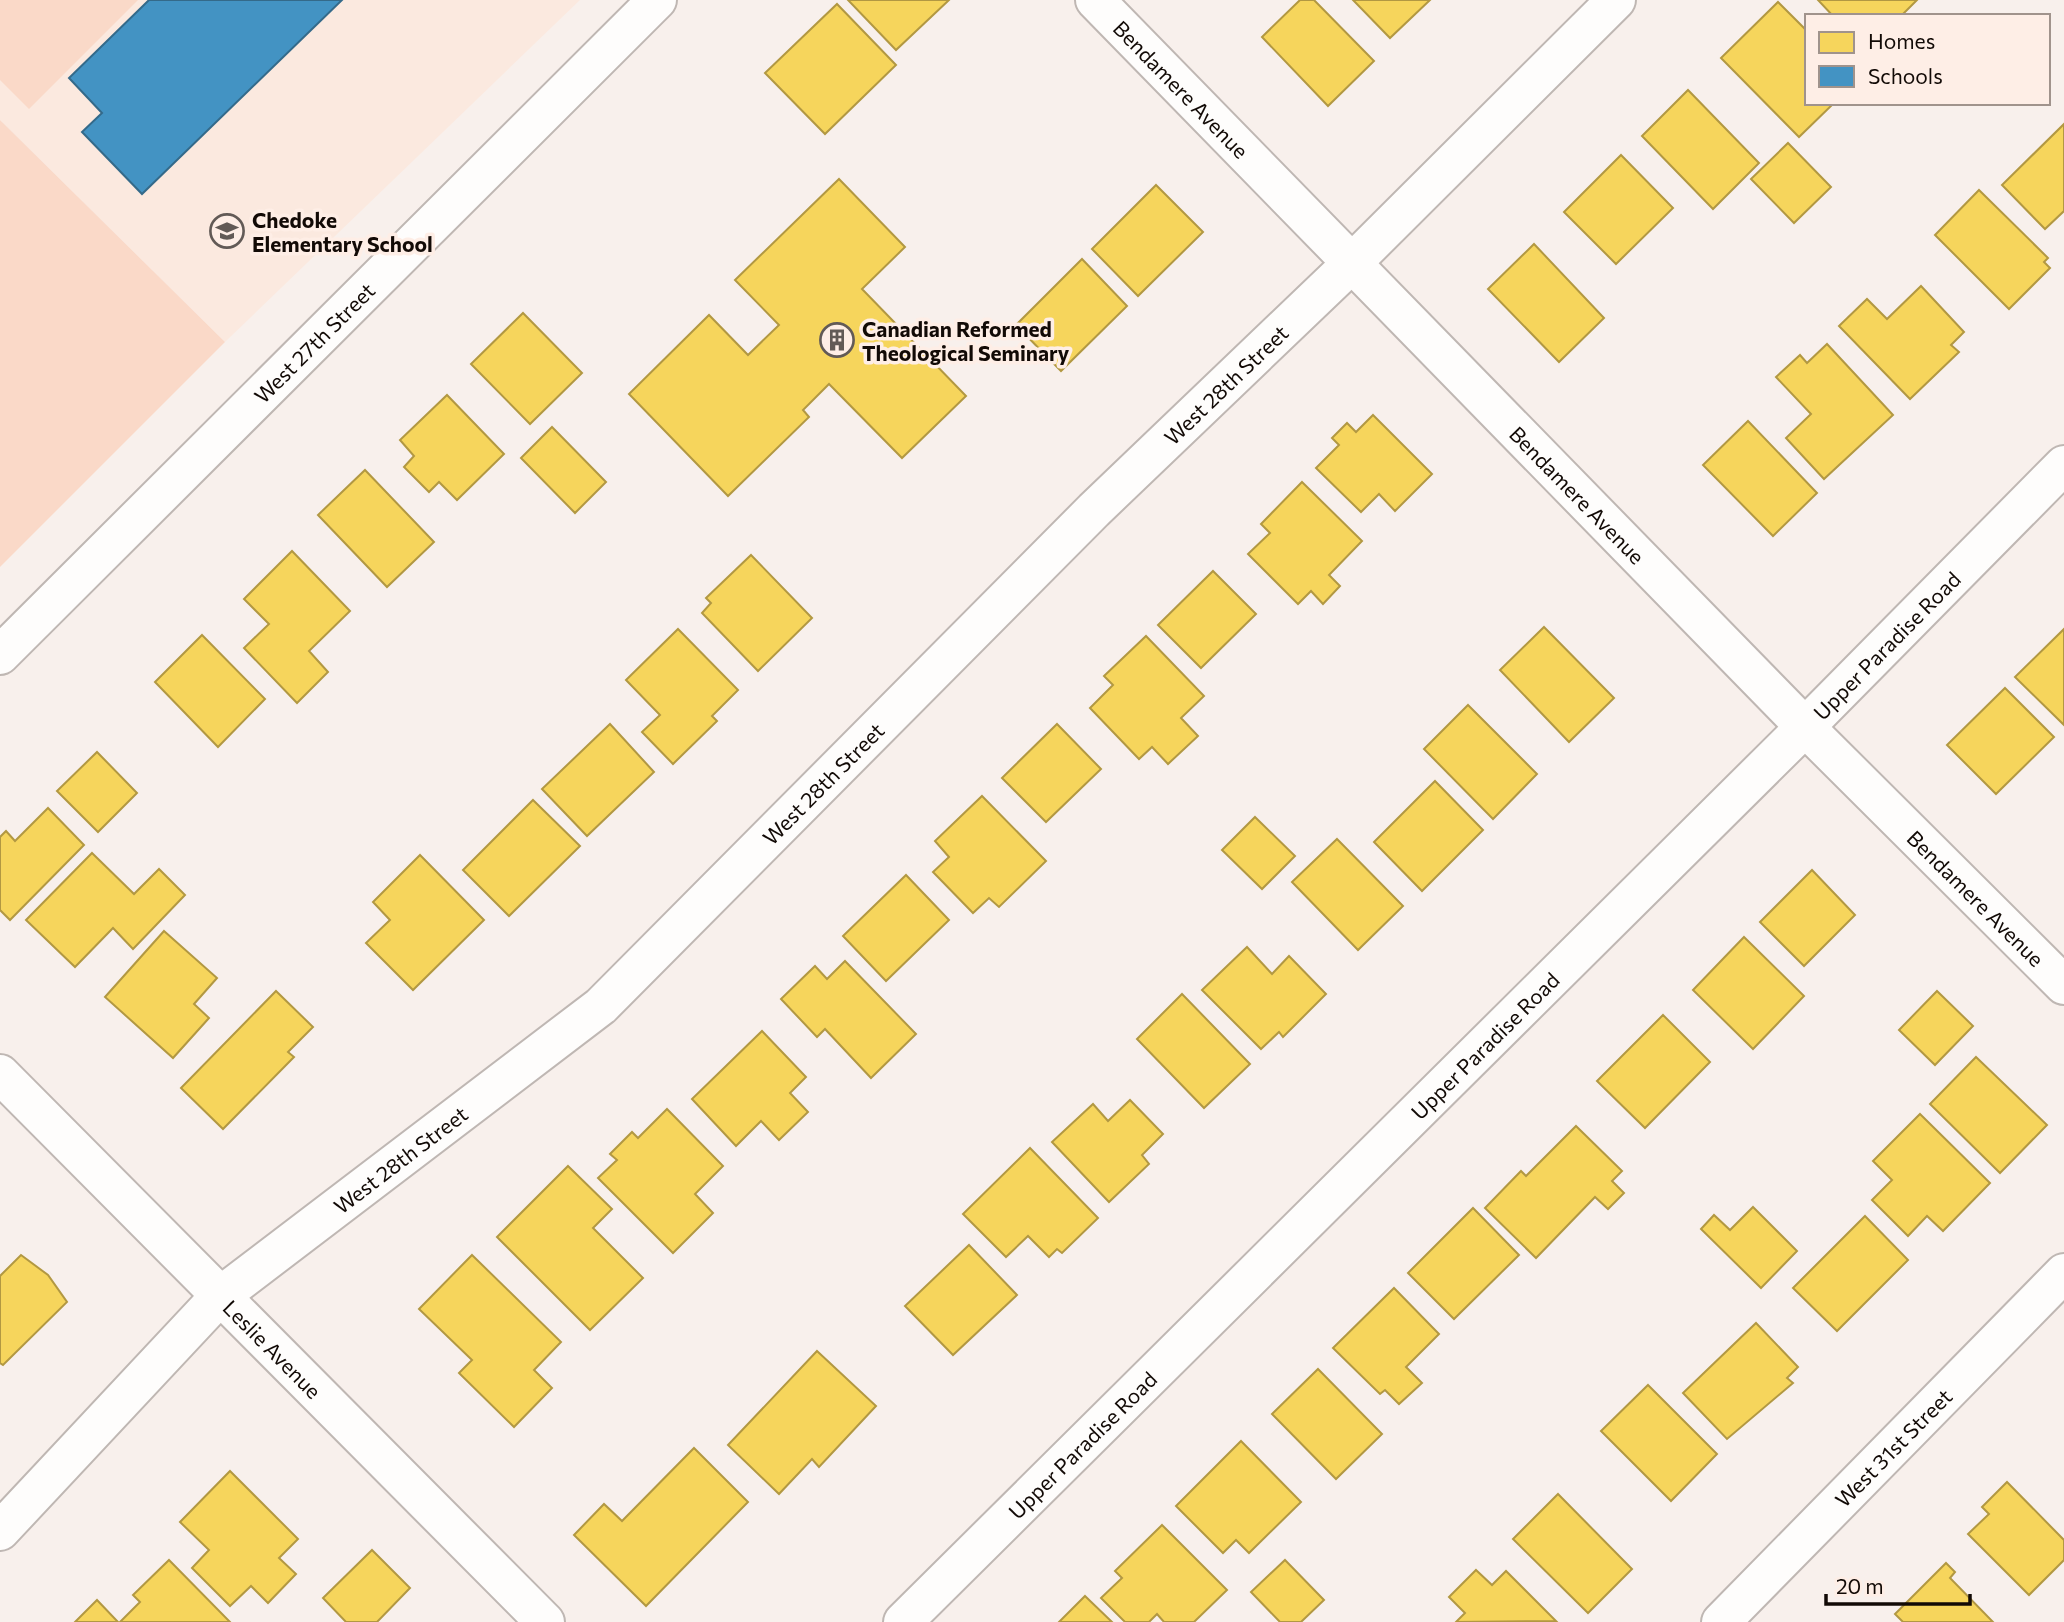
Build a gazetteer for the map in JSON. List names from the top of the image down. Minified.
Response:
{"streets":{"street":["Bendamere Avenue","West 27th Street","West 28th Street","Upper Paradise Road","Leslie Avenue","West 31st Street"]},"crossings":[["Bendamere Avenue","West 28th Street"],["Bendamere Avenue","Upper Paradise Road"],["West 28th Street","Leslie Avenue"]],"places":{"school or university":["Chedoke Elementary School"],"building":["Canadian Reformed Theological Seminary"]},"legend":["Homes","Schools"],"scale_bar":"20 m"}
